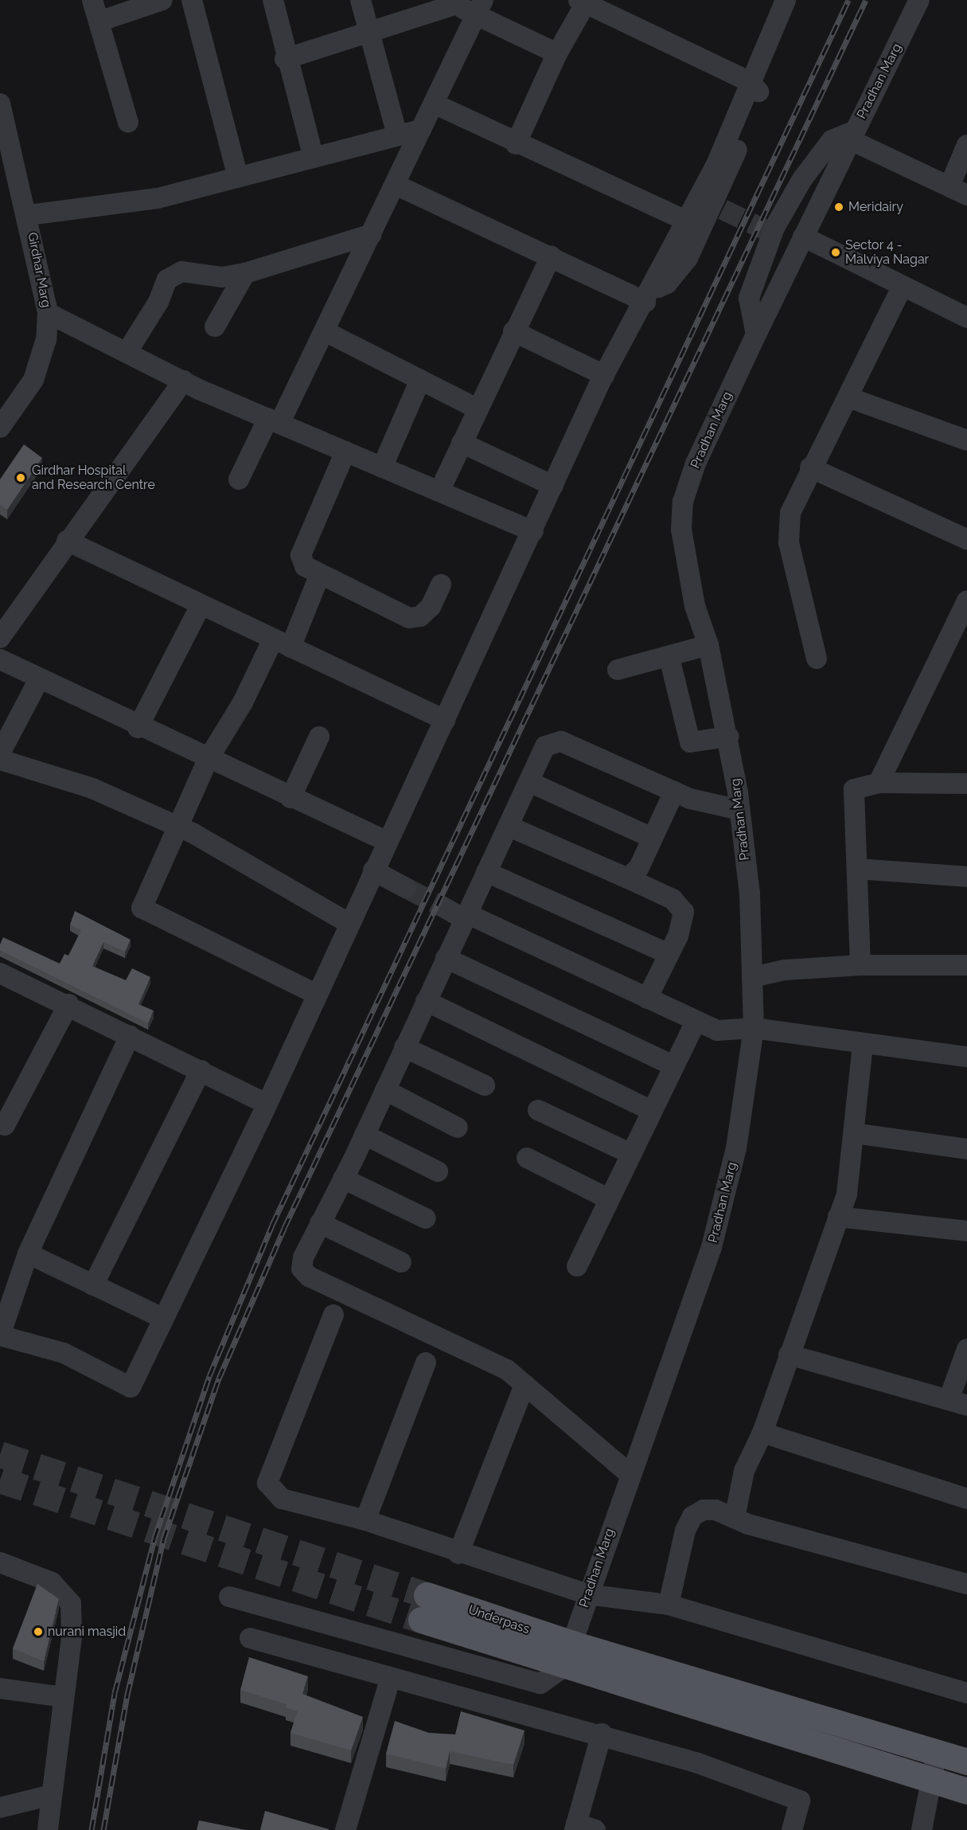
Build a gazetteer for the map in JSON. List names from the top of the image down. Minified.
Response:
{"streets":{"main road":["Underpass"],"street":["Pradhan Marg","Girdhar Marg"]},"crossings":[["Pradhan Marg","Underpass"]],"places":["Meridairy","Sector 4 - Malviya Nagar","Girdhar Hospital and Research Centre","nurani masjid"]}
